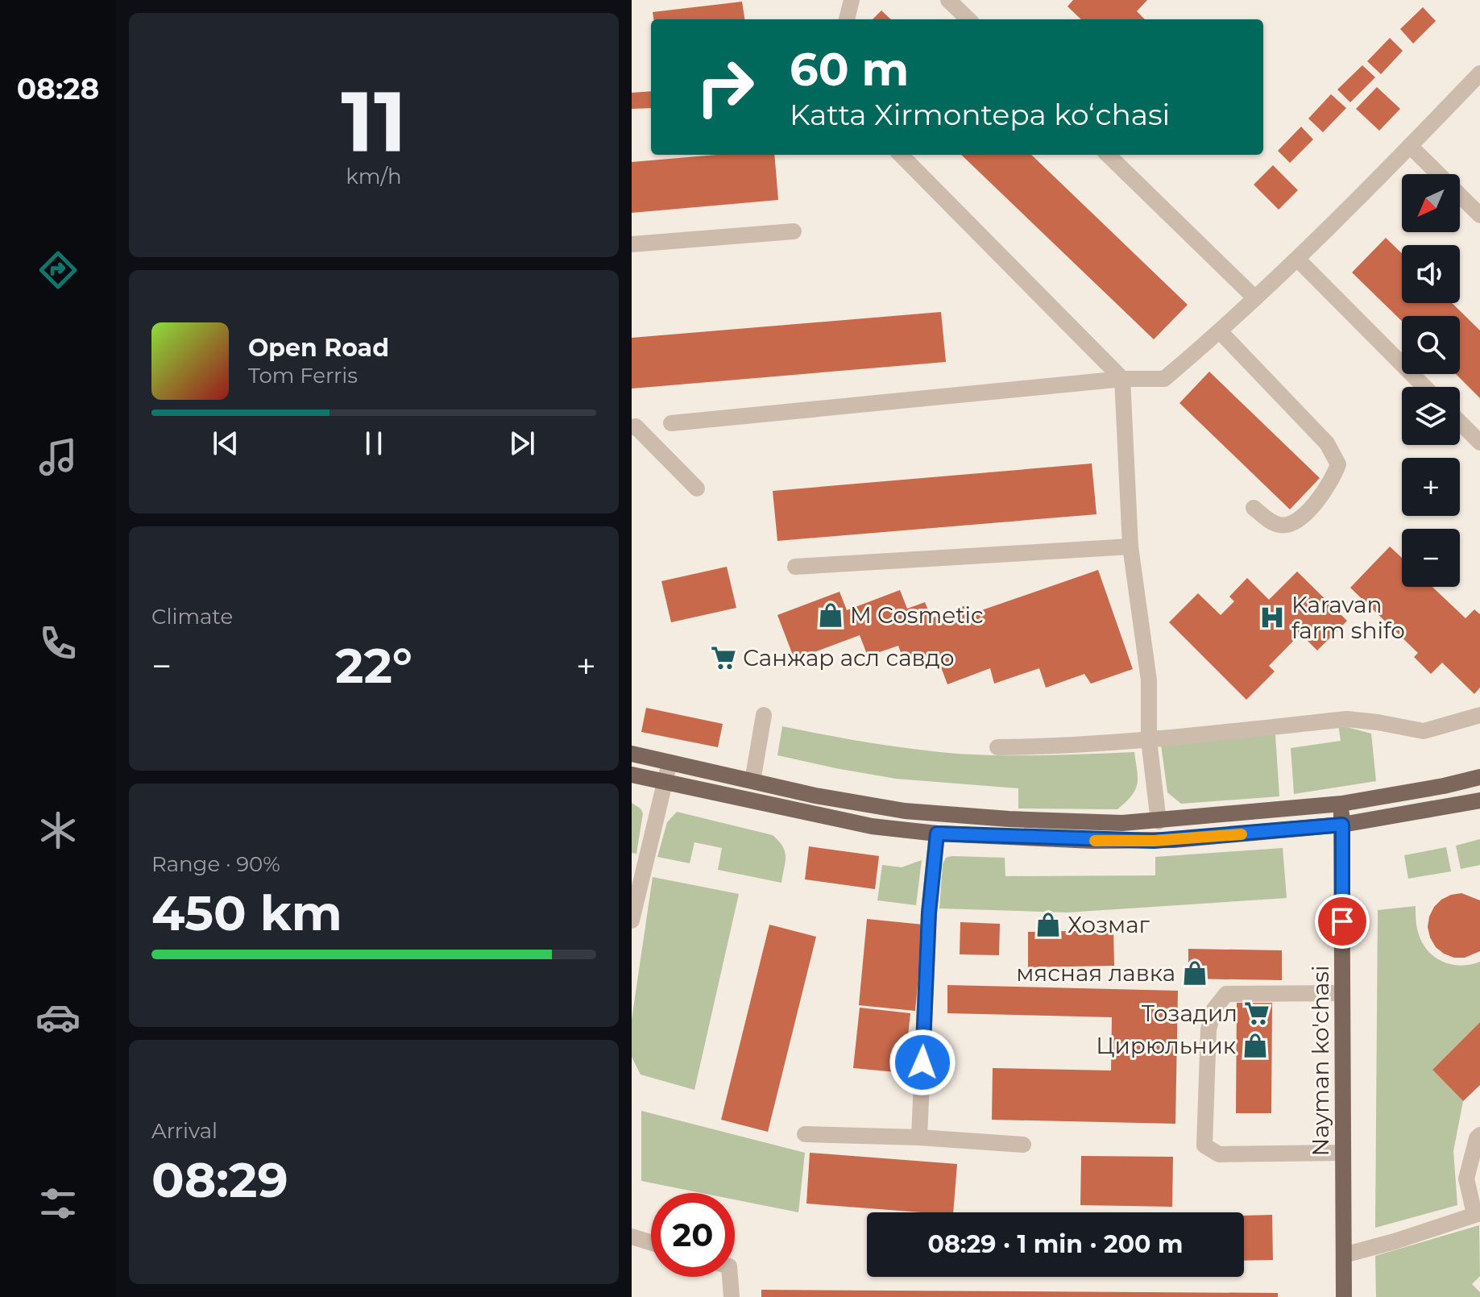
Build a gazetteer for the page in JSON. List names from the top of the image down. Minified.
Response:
{"streets":{"main road":["Nayman ko'chasi"]},"places":{"shop":["M Cosmetic","Хозмаг","мясная лавка","Цирюльник"],"hospital":["Karavan farm shifo"],"supermarket":["Санжар асл савдо","Тозадил"]},"north":"bottom left","page":{"tabs":"08:28","tile":[["11","km/h"],"Climate",["Range · 90%","450 km"],["Arrival","08:29"]],"turn":["60 m","Katta Xirmontepa koʻchasi"],"map_buttons":["+","−"],"song":["Open Road","Tom Ferris"],"heat":["−","22°","+"],"limit":"20","trip":"08:29 · 1 min · 200 m"}}
